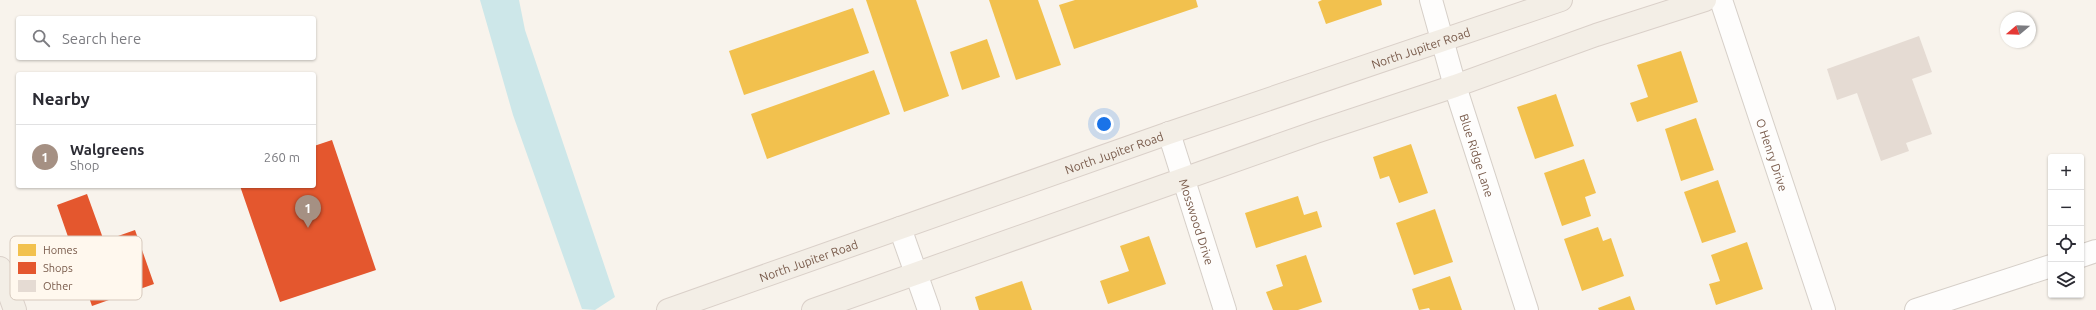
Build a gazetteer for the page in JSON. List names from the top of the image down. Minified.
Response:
{"streets":{"main road":["North Jupiter Road"],"street":["Blue Ridge Lane","O Henry Drive","Mosswood Drive"]},"crossings":[["North Jupiter Road","Blue Ridge Lane"],["North Jupiter Road","Mosswood Drive"]],"legend":["Homes","Shops","Other"],"north":"left","page":{"search":"Search here","heading":"Nearby","list":[{"mark":"1","name":"Walgreens","note":"Shop","value":"260 m"}],"map_buttons":["+","−"],"pins":"1"}}
